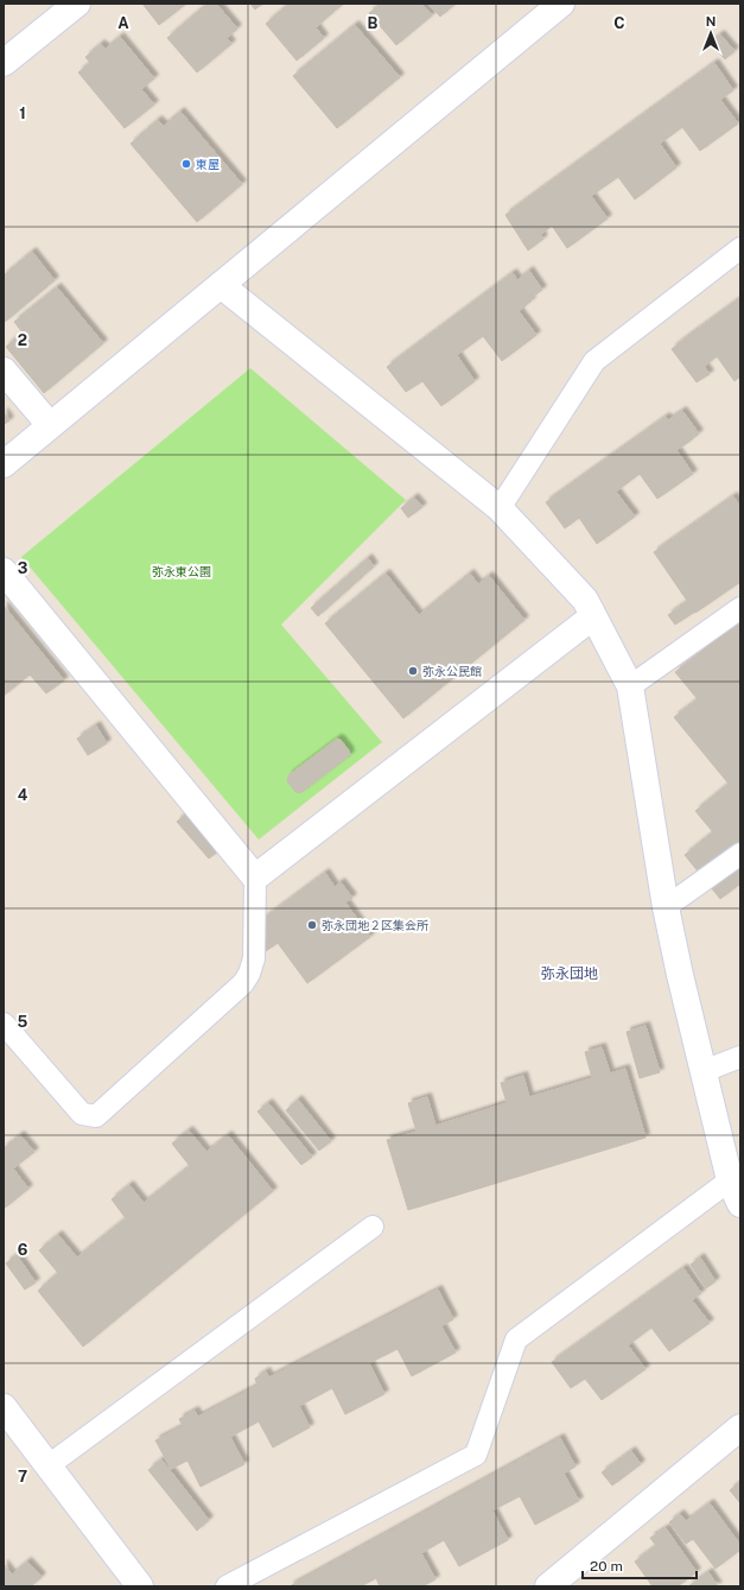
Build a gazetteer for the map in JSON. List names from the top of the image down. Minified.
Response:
{"districts":["弥永団地"],"parks":["弥永東公園"],"places":["東屋","弥永公民館","弥永団地２区集会所"],"scale_bar":"20 m","north":"top","grid":{"columns":["A","B","C"],"rows":["1","2","3","4","5","6","7"]}}
